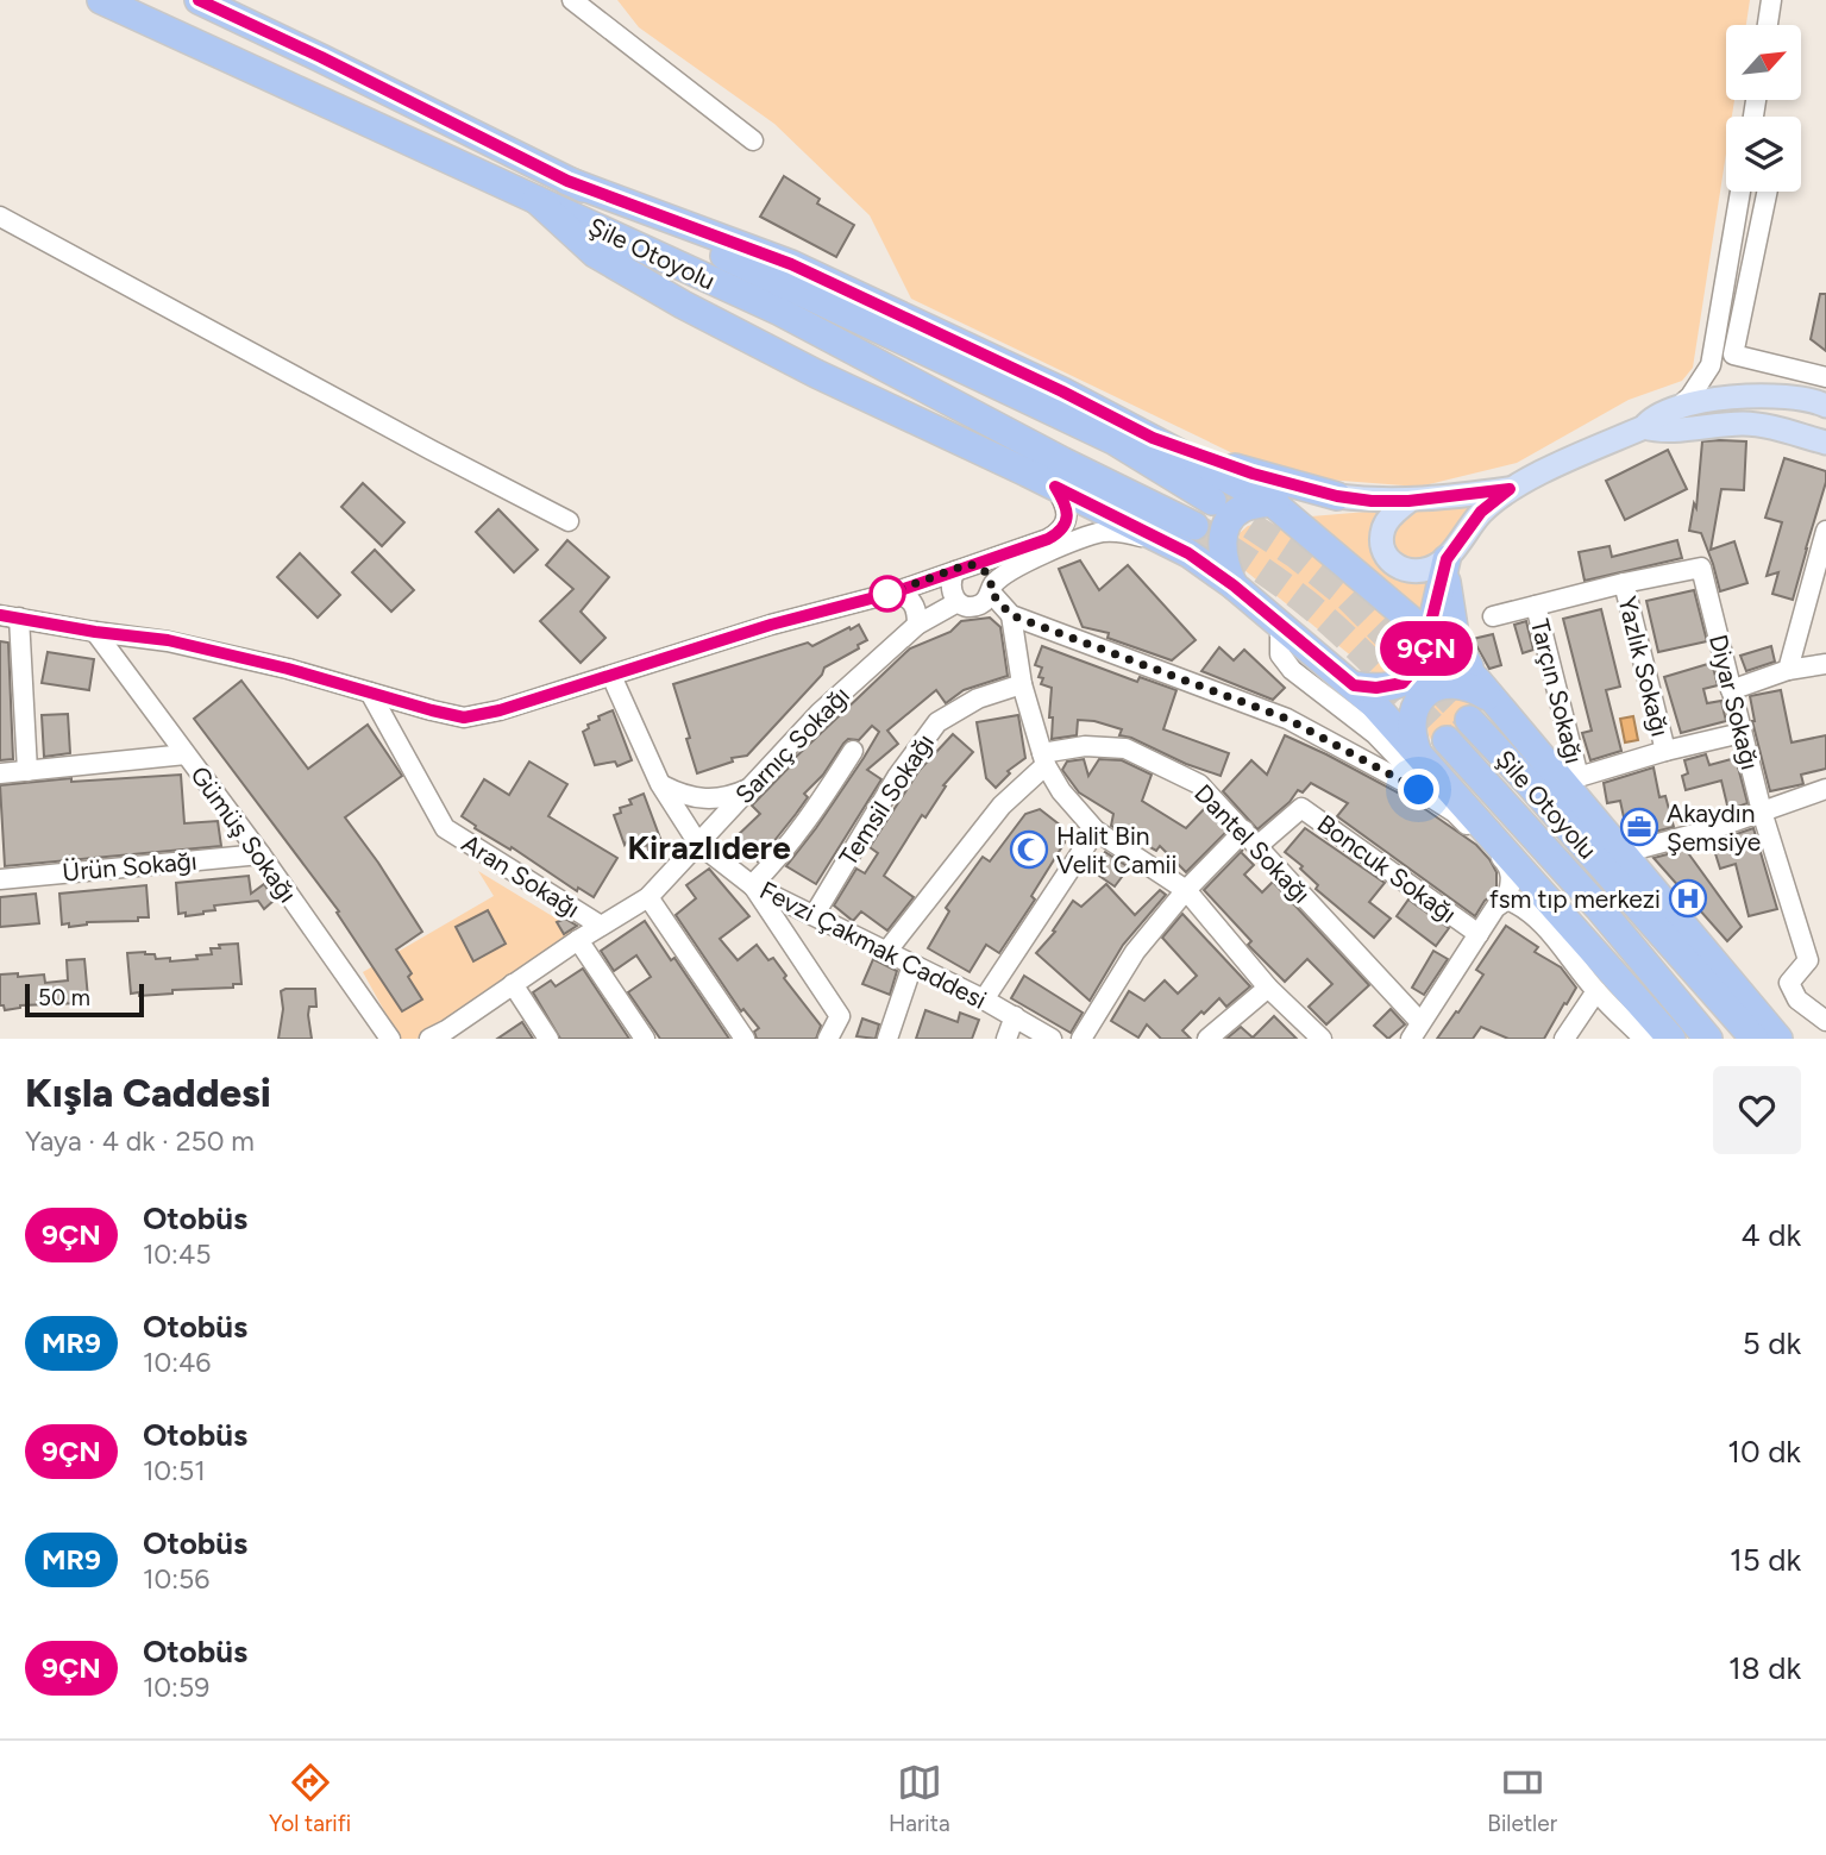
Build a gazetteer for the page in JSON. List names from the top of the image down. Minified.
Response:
{"streets":{"highway":["Şile Otoyolu"],"street":["Yazlık Sokağı","Tarçın Sokağı","Diyar Sokağı","Sarnıç Sokağı","Temsil Sokağı","Gümüş Sokağı","Dantel Sokağı","Ürün Sokağı","Boncuk Sokağı","Aran Sokağı","Fevzi Çakmak Caddesi"]},"crossings":[["Yazlık Sokağı","Tarçın Sokağı"],["Yazlık Sokağı","Diyar Sokağı"],["Tarçın Sokağı","Diyar Sokağı"],["Sarnıç Sokağı","Aran Sokağı"],["Sarnıç Sokağı","Fevzi Çakmak Caddesi"],["Temsil Sokağı","Fevzi Çakmak Caddesi"],["Gümüş Sokağı","Ürün Sokağı"],["Dantel Sokağı","Boncuk Sokağı"]],"districts":["Kirazlıdere"],"places":{"office":["Akaydın Şemsiye"],"mosque":["Halit Bin Velit Camii"],"hospital":["fsm tıp merkezi"]},"lines":["bus line 9ÇN"],"scale_bar":"50 m","north":"top right","page":{"on_map":"9ÇN","scale":"50 m","heading":["Kışla Caddesi","Yaya · 4 dk · 250 m"],"list":[{"mark":"9ÇN","name":"Otobüs","note":"10:45","value":"4 dk"},{"mark":"MR9","name":"Otobüs","note":"10:46","value":"5 dk"},{"mark":"9ÇN","name":"Otobüs","note":"10:51","value":"10 dk"},{"mark":"MR9","name":"Otobüs","note":"10:56","value":"15 dk"},{"mark":"9ÇN","name":"Otobüs","note":"10:59","value":"18 dk"}],"tabs":["Yol tarifi","Harita","Biletler"]}}
